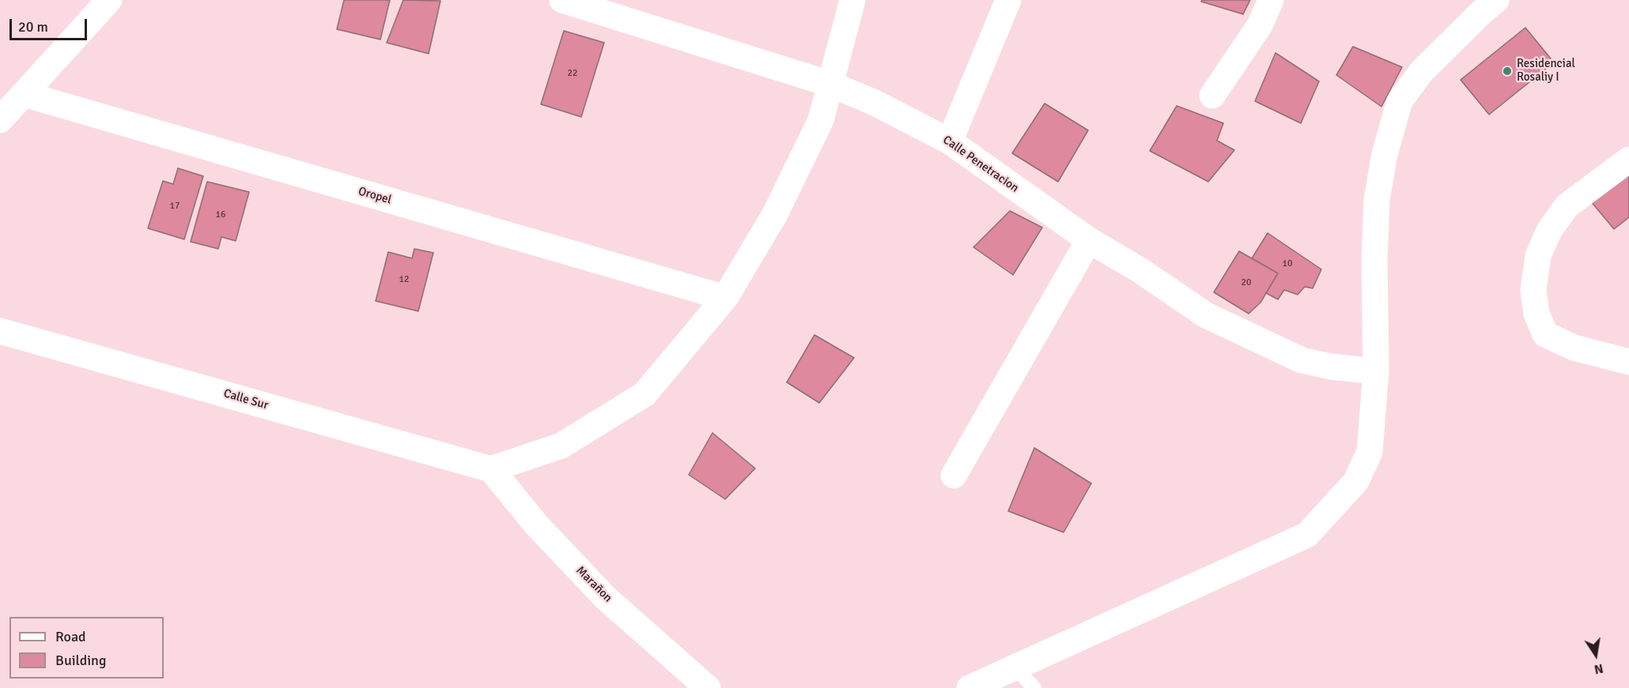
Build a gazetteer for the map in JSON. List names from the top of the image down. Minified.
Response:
{"streets":{"street":["Calle Penetracion","Oropel","Calle Sur","Marañon"]},"crossings":[["Calle Sur","Marañon"]],"places":["Residencial Rosaliy I"],"house_numbers":["22","17","16","10","12","20"],"legend":["Road","Building"],"scale_bar":"20 m","north":"bottom"}
